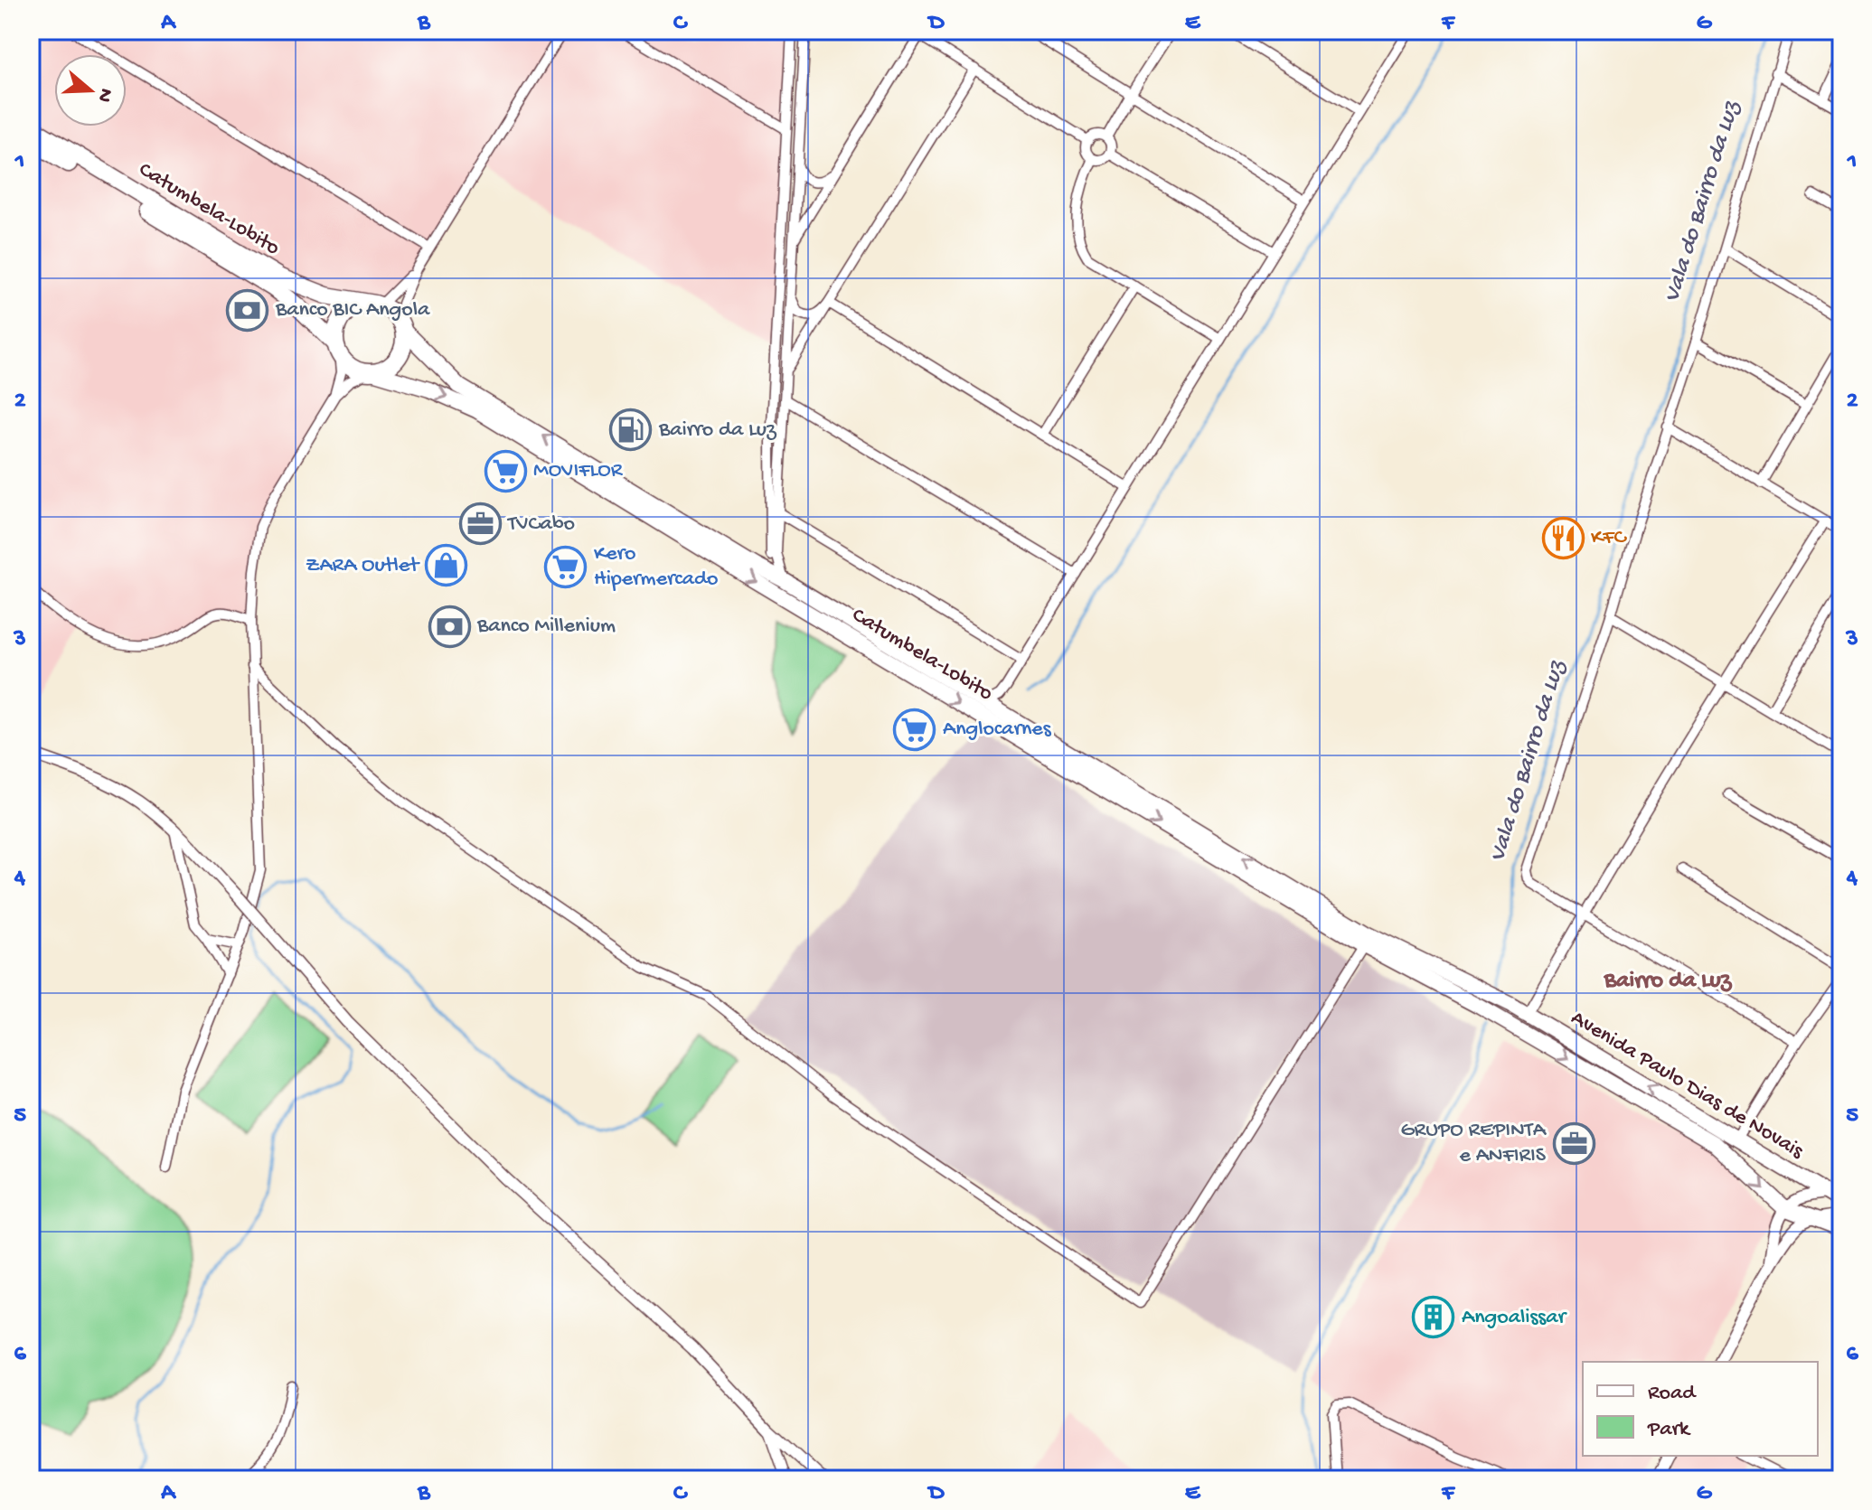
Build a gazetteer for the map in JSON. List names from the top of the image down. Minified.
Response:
{"streets":{"highway":["Catumbela-Lobito"],"main road":["Avenida Paulo Dias de Novais"]},"crossings":[["Catumbela-Lobito","Avenida Paulo Dias de Novais"]],"districts":["Bairro da Luz"],"water":["Vala do Bairro da Luz"],"places":{"bank":["Banco BIC Angola","Banco Millenium"],"fuel station":["Bairro da Luz"],"supermarket":["MOVIFLOR","Kero Hipermercado","Anglocarnes"],"office":["TVCabo","GRUPO REPINTA e ANFIRIS"],"restaurant":["KFC"],"shop":["ZARA Outlet"],"building":["Angoalissar"]},"legend":["Road","Park"],"north":"right","grid":{"columns":["A","B","C","D","E","F","G"],"rows":["1","2","3","4","5","6"]}}
